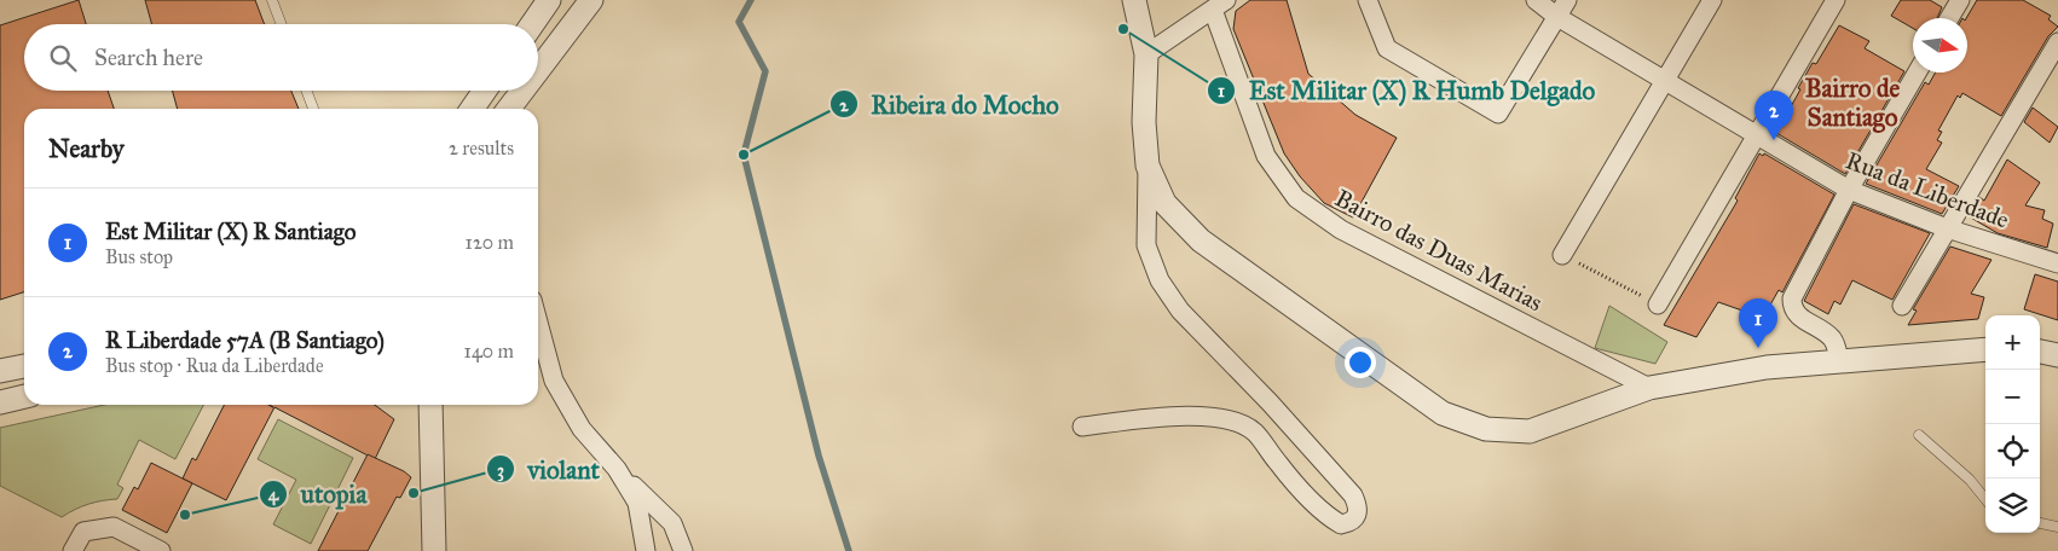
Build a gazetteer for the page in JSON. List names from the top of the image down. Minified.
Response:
{"streets":{"street":["Rua da Liberdade","Bairro das Duas Marias"]},"districts":["Bairro de Santiago"],"places":["Est Militar (X) R Humb Delgado","Ribeira do Mocho","violant","utopia"],"north":"right","page":{"search":"Search here","pins":["2","1"],"heading":["Nearby","2 results"],"list":[{"mark":"1","name":"Est Militar (X) R Santiago","note":"Bus stop","value":"120 m"},{"mark":"2","name":"R Liberdade 57A (B Santiago)","note":"Bus stop · Rua da Liberdade","value":"140 m"}],"map_buttons":["+","−"]}}
